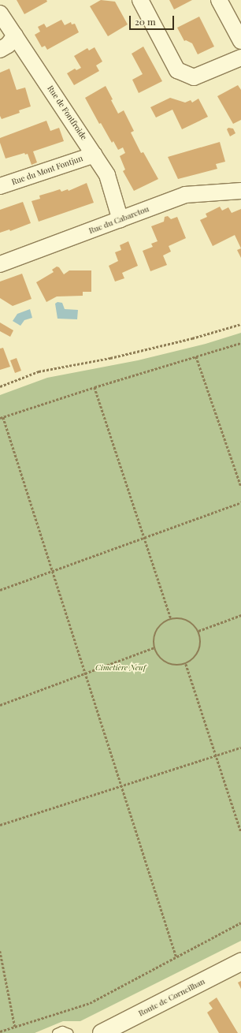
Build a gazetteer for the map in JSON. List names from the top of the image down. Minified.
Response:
{"streets":{"street":["Rue de Fontfroide","Rue du Mont Fontjun","Rue du Cabaretou","Route de Corneilhan"]},"crossings":[["Rue de Fontfroide","Rue du Mont Fontjun"],["Rue de Fontfroide","Rue du Cabaretou"]],"parks":["Cimetière Neuf"],"scale_bar":"20 m"}
